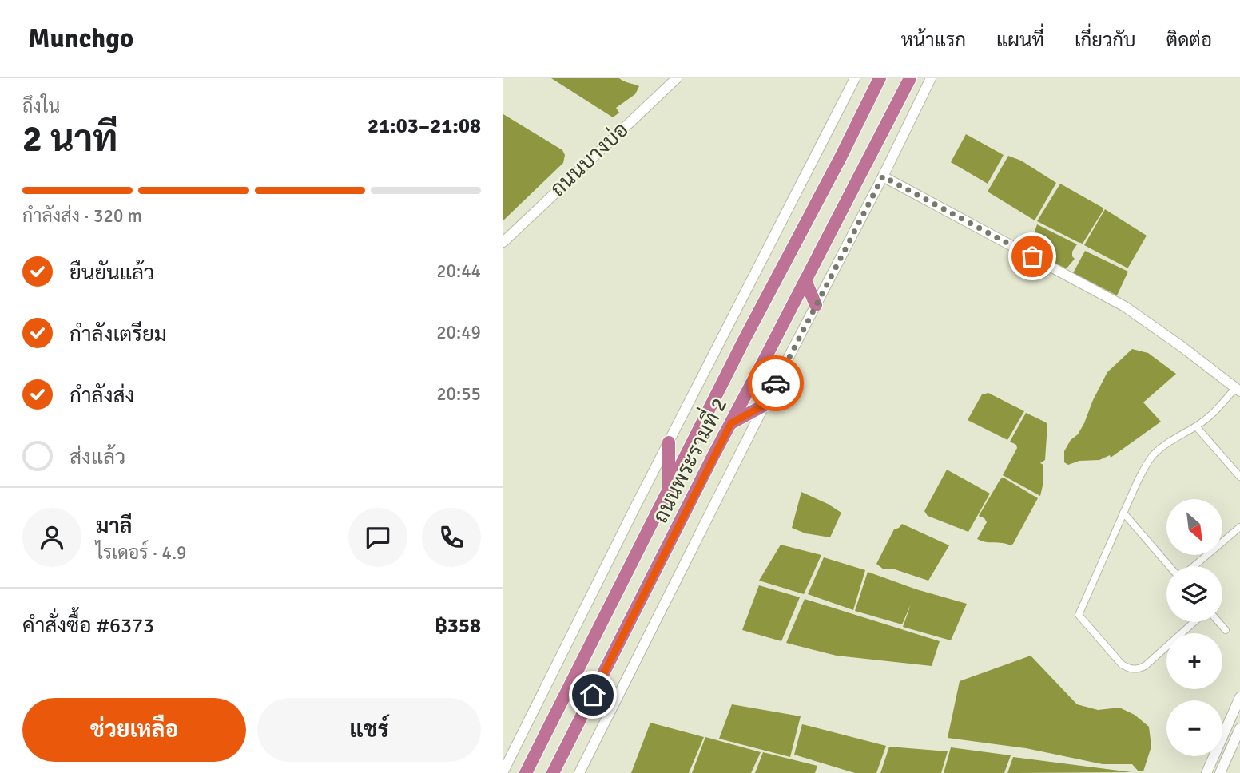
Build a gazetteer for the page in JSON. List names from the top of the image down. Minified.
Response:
{"streets":{"highway":["ถนนพระรามที่ 2"],"main road":["ถนนบางบ่อ"]},"north":"bottom right","page":{"header":"Munchgo","nav":["หน้าแรก","แผนที่","เกี่ยวกับ","ติดต่อ"],"heading":["2 นาที","ถึงใน","21:03–21:08"],"panel":["มาลี","ไรเดอร์ · 4.9","คำสั่งซื้อ #6373","฿358"],"bar":"กำลังส่ง · 320 m","list":[["ยืนยันแล้ว","20:44"],["กำลังเตรียม","20:49"],["กำลังส่ง","20:55"],"ส่งแล้ว"],"map_buttons":["+","−"],"buttons":["ช่วยเหลือ","แชร์"]}}
